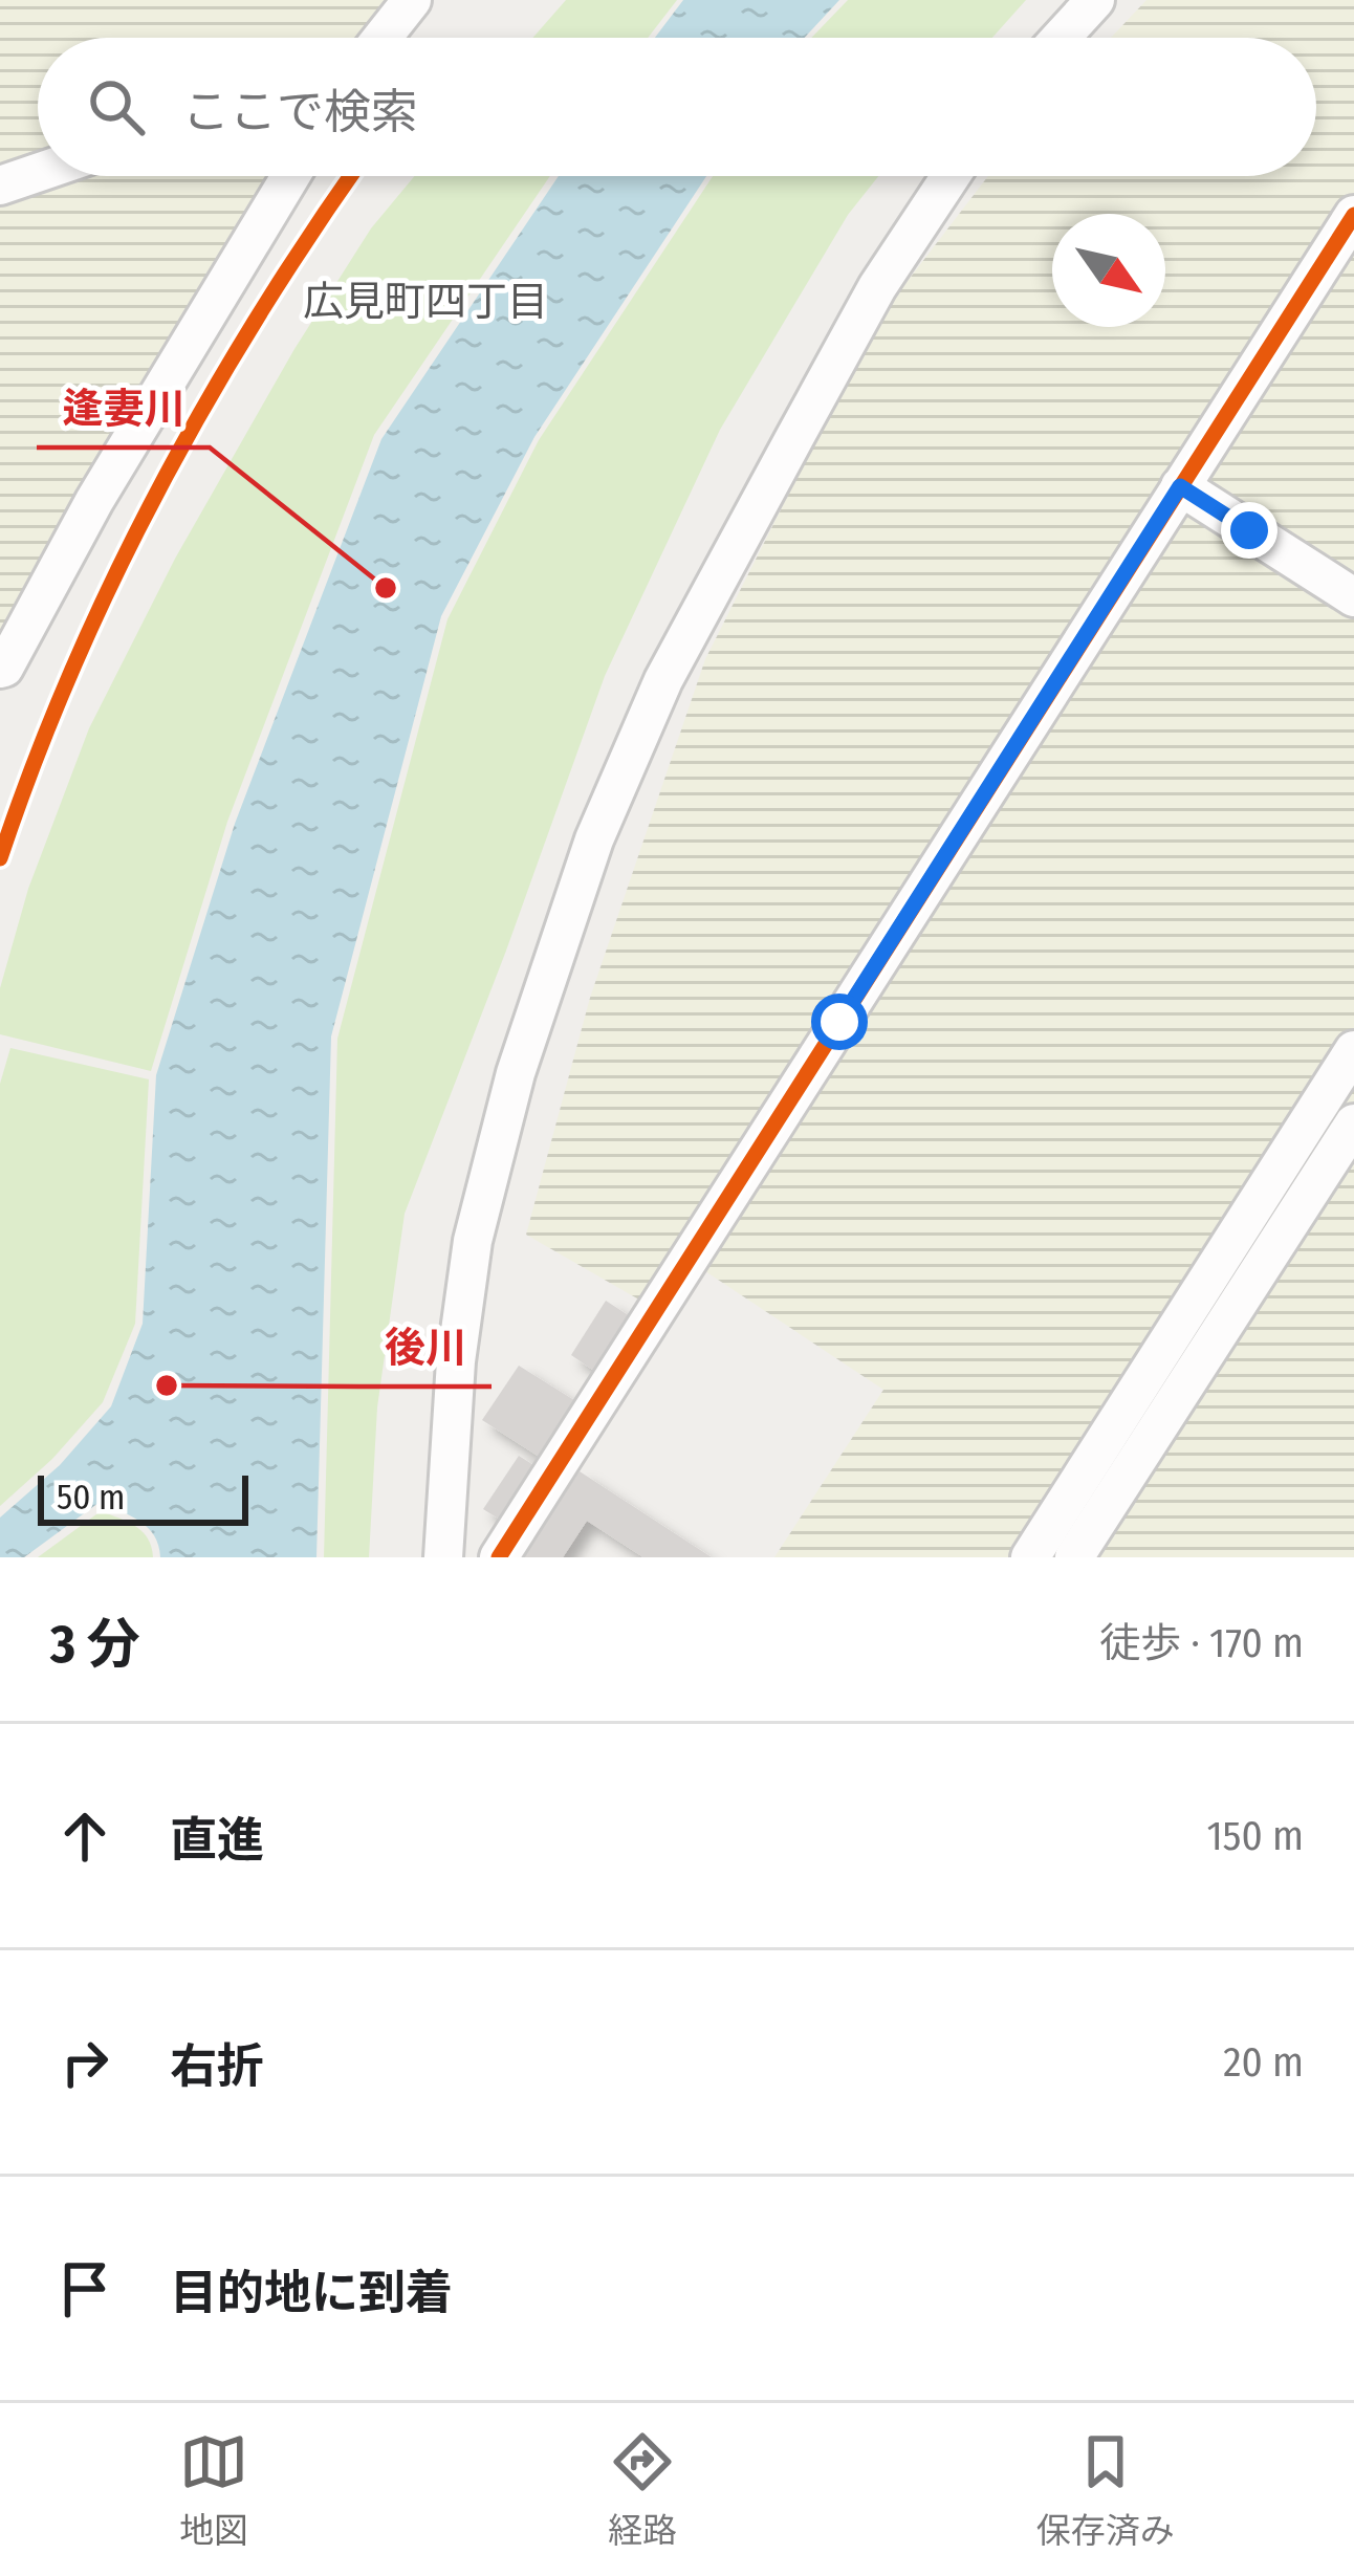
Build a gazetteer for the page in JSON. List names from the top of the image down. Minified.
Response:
{"districts":["広見町四丁目"],"places":["逢妻川","後川"],"scale_bar":"50 m","north":"bottom right","page":{"search":"ここで検索","scale":"50 m","heading":["3 分","徒歩 · 170 m"],"list":[["直進","150 m"],["右折","20 m"],"目的地に到着"],"nav":["地図","経路","保存済み"]}}
